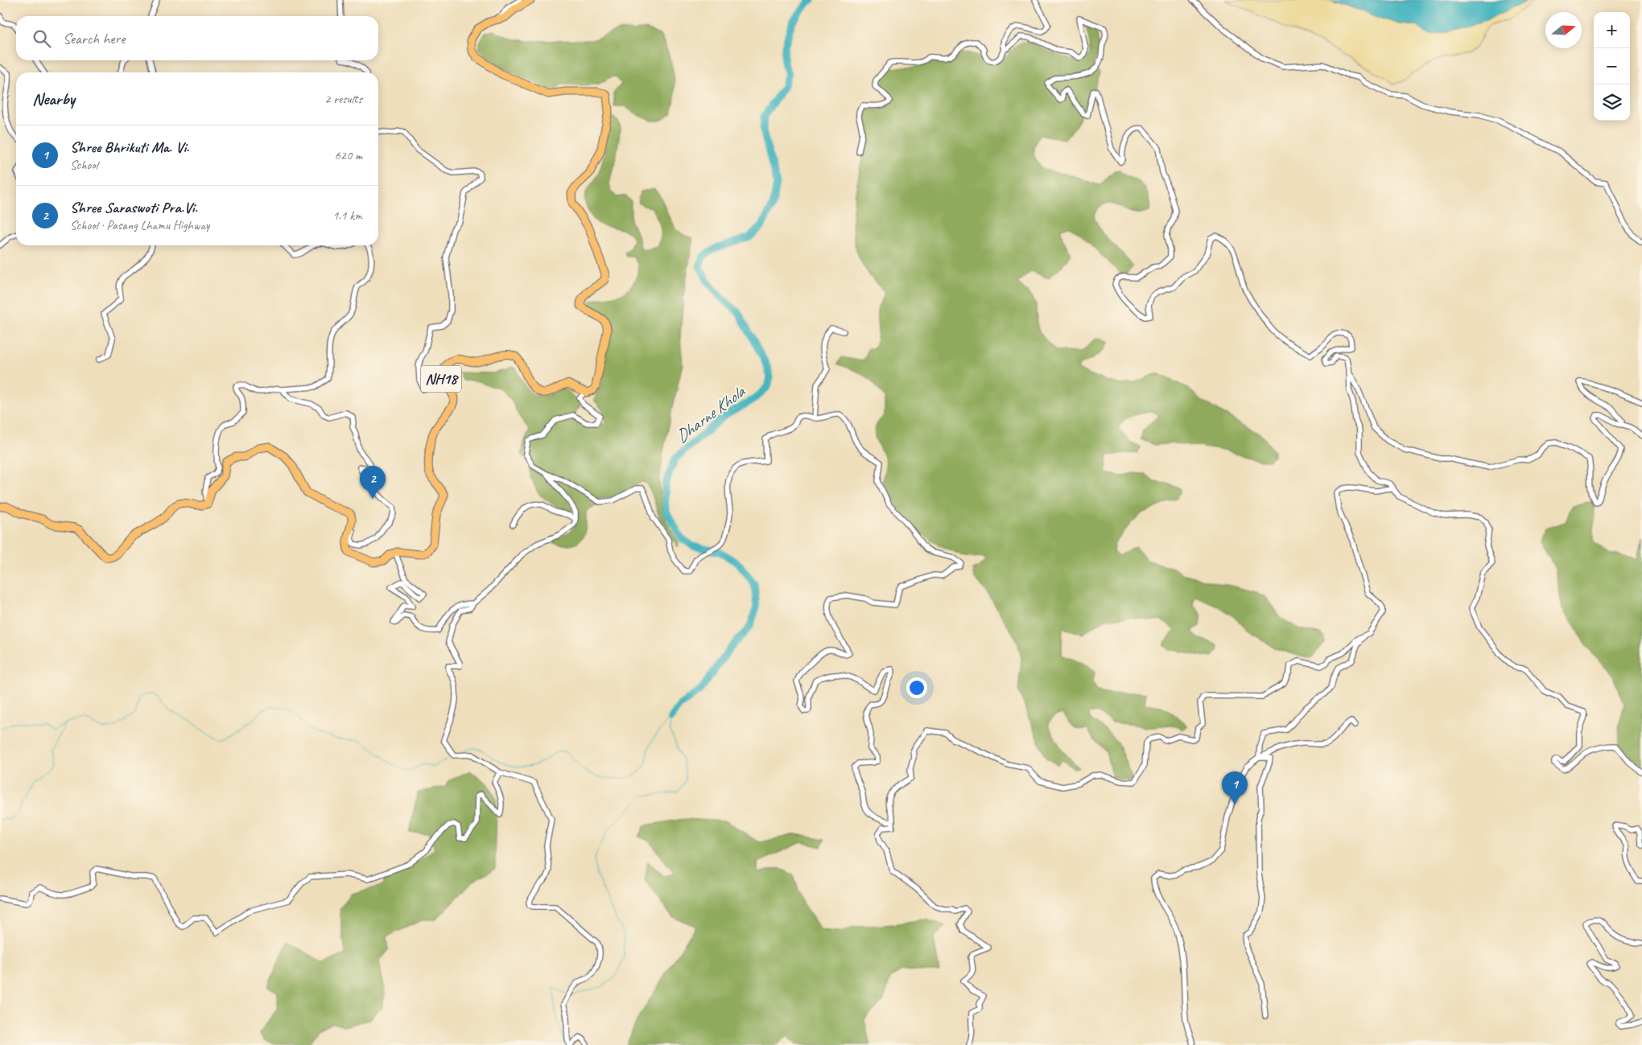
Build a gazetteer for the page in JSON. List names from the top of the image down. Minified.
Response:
{"streets":{"main road":["NH18"]},"water":["Dharne Khola"],"north":"right","page":{"map_buttons":["+","−"],"search":"Search here","heading":["Nearby","2 results"],"list":[{"mark":"1","name":"Shree Bhrikuti Ma. Vi.","note":"School","value":"620 m"},{"mark":"2","name":"Shree Saraswoti Pra.Vi.","note":"School · Pasang Lhamu Highway","value":"1.1 km"}],"pins":["2","1"]}}
